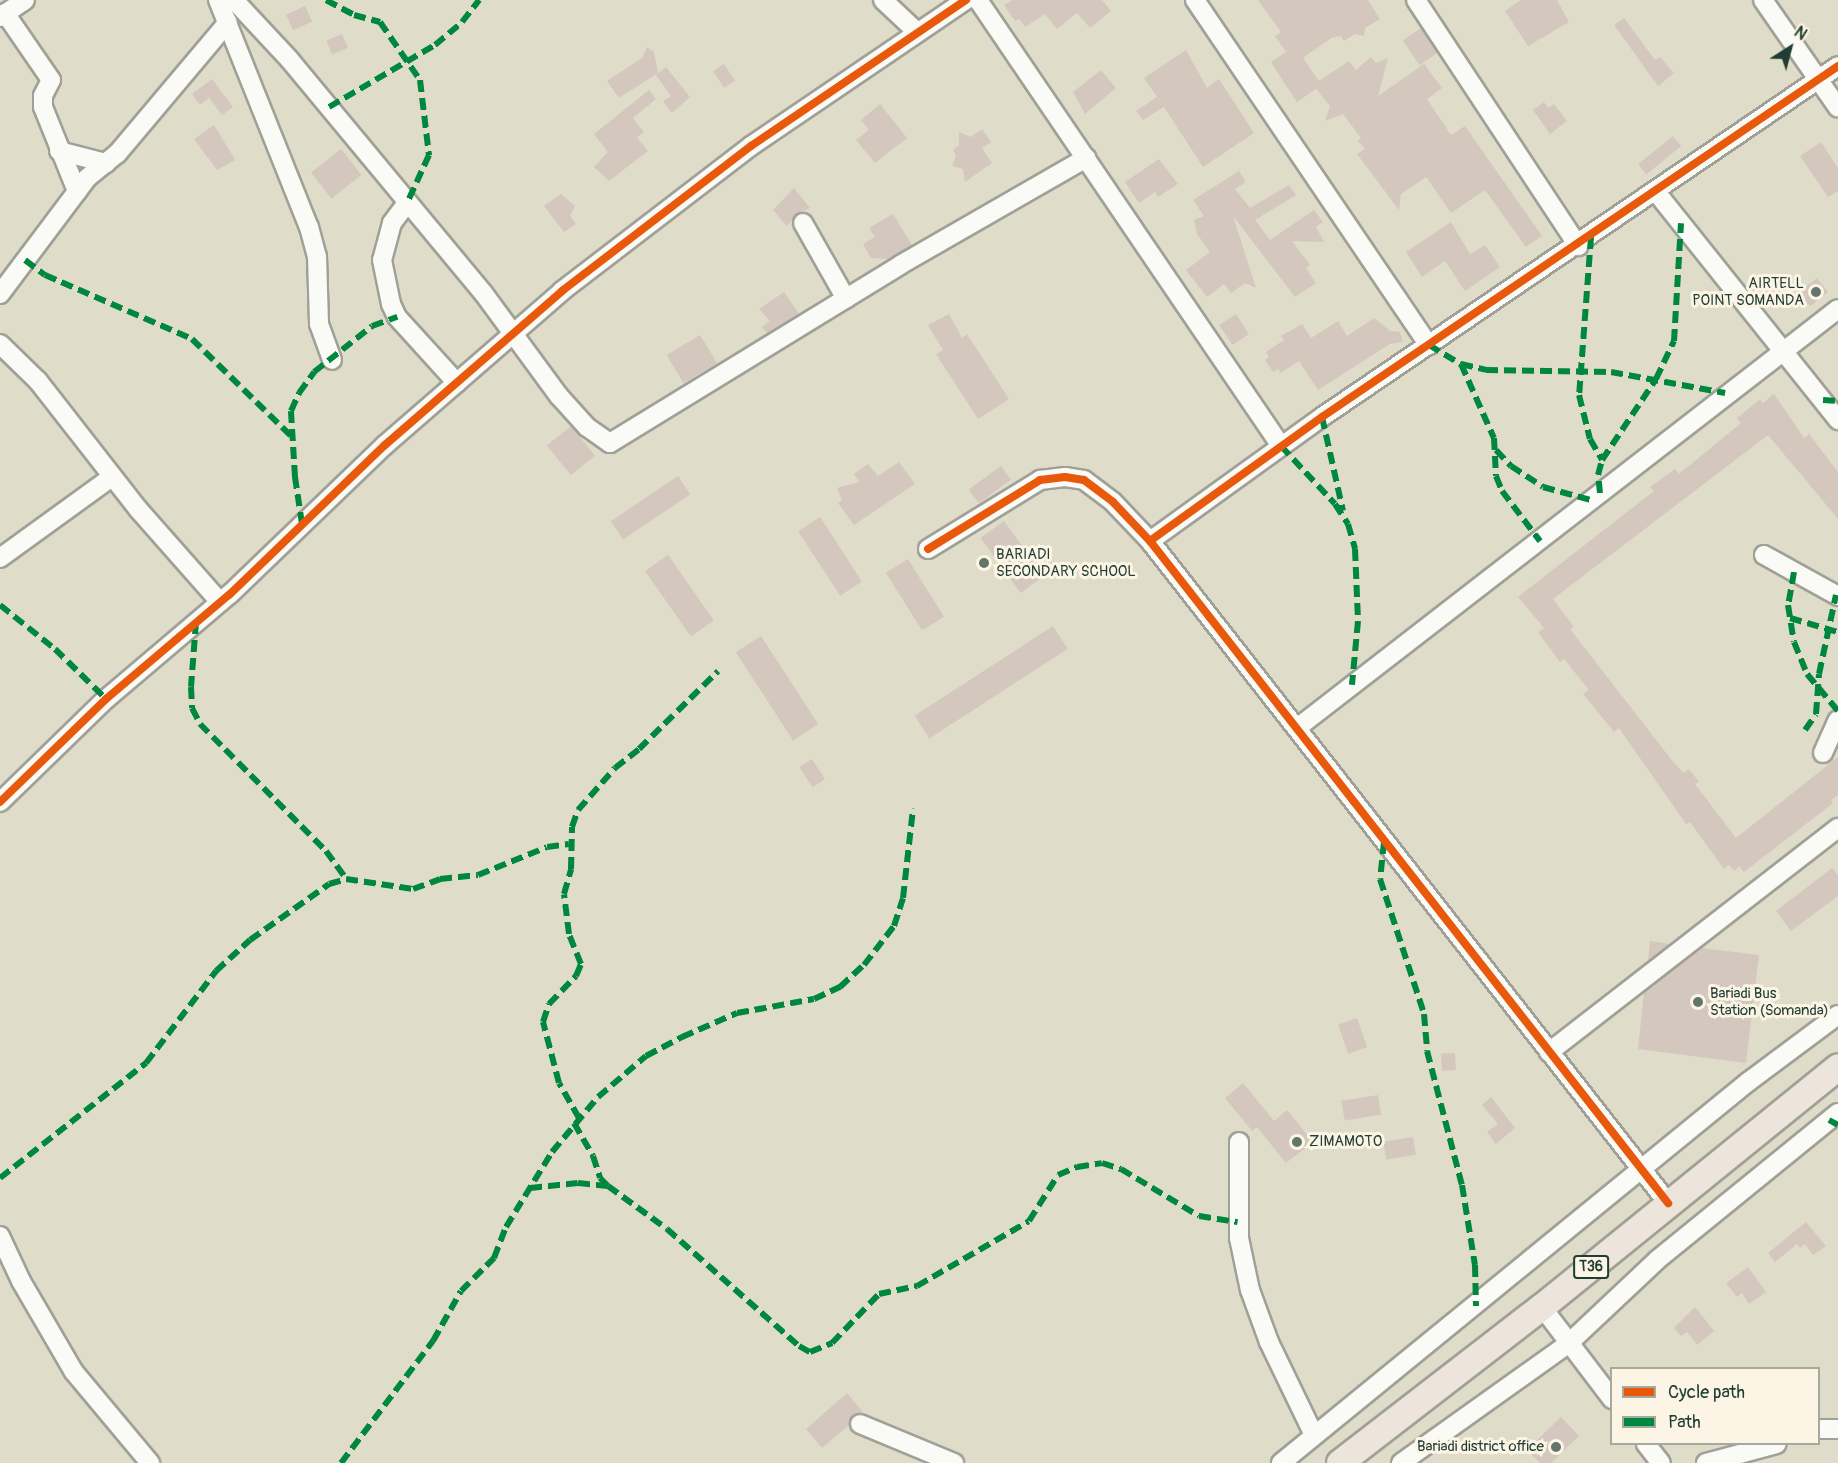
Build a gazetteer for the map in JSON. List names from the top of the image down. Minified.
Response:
{"streets":{"highway":["T36"]},"places":["AIRTELL POINT SOMANDA","BARIADI SECONDARY SCHOOL","Bariadi Bus Station (Somanda)","ZIMAMOTO","Bariadi district office"],"legend":["Cycle path","Path"],"north":"top right"}
